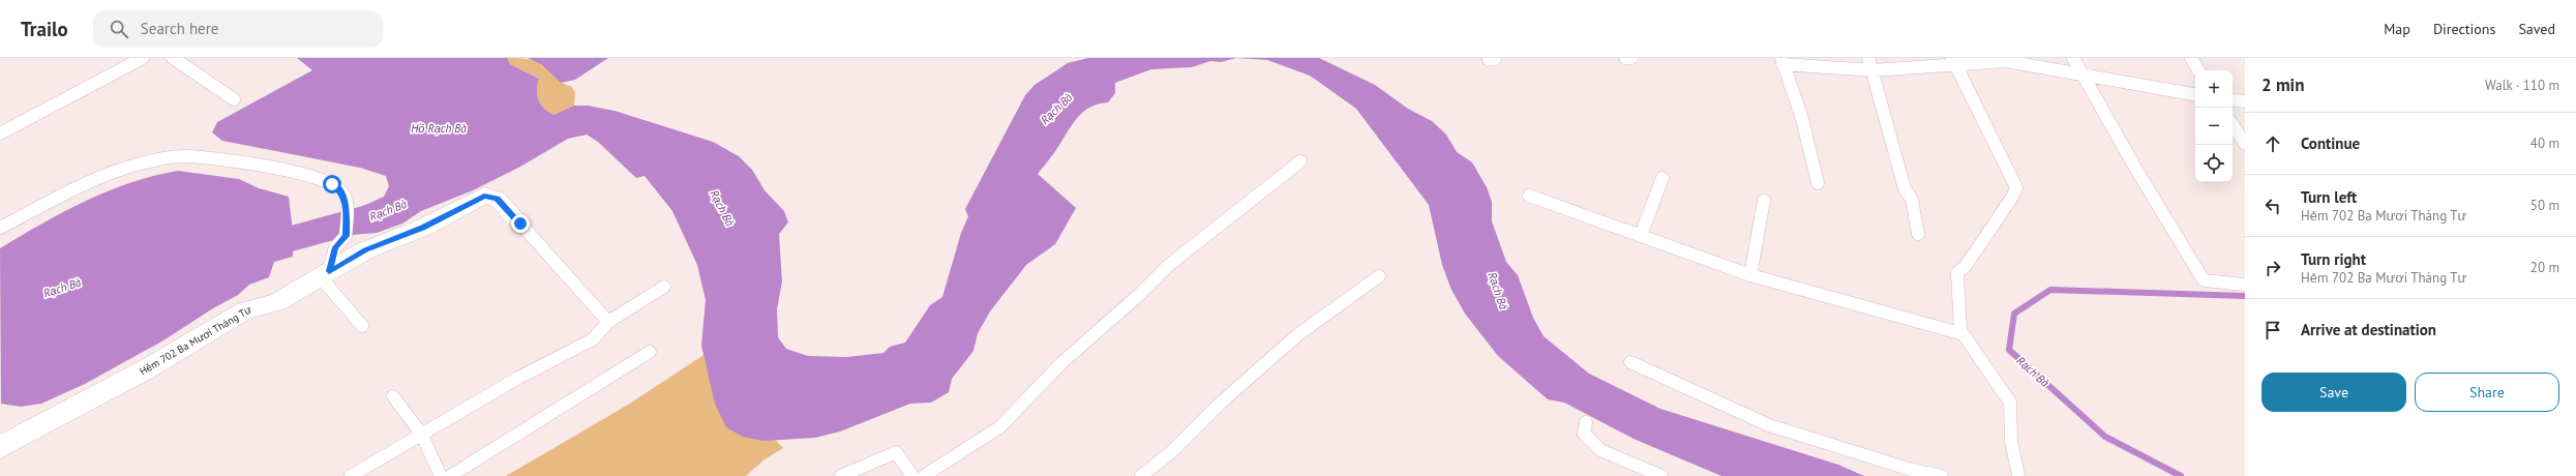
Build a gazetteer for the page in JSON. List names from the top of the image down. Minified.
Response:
{"streets":{"street":["Hẻm 702 Ba Mươi Tháng Tư"]},"water":["Rạch Bà","Hồ Rạch Bà"],"page":{"header":"Trailo","search":"Search here","nav":["Map","Directions","Saved"],"heading":["2 min","Walk · 110 m"],"map_buttons":["+","−"],"list":[["Continue","40 m"],["Turn left","Hẻm 702 Ba Mươi Tháng Tư","50 m"],["Turn right","Hẻm 702 Ba Mươi Tháng Tư","20 m"],"Arrive at destination"],"buttons":["Save","Share"]}}
